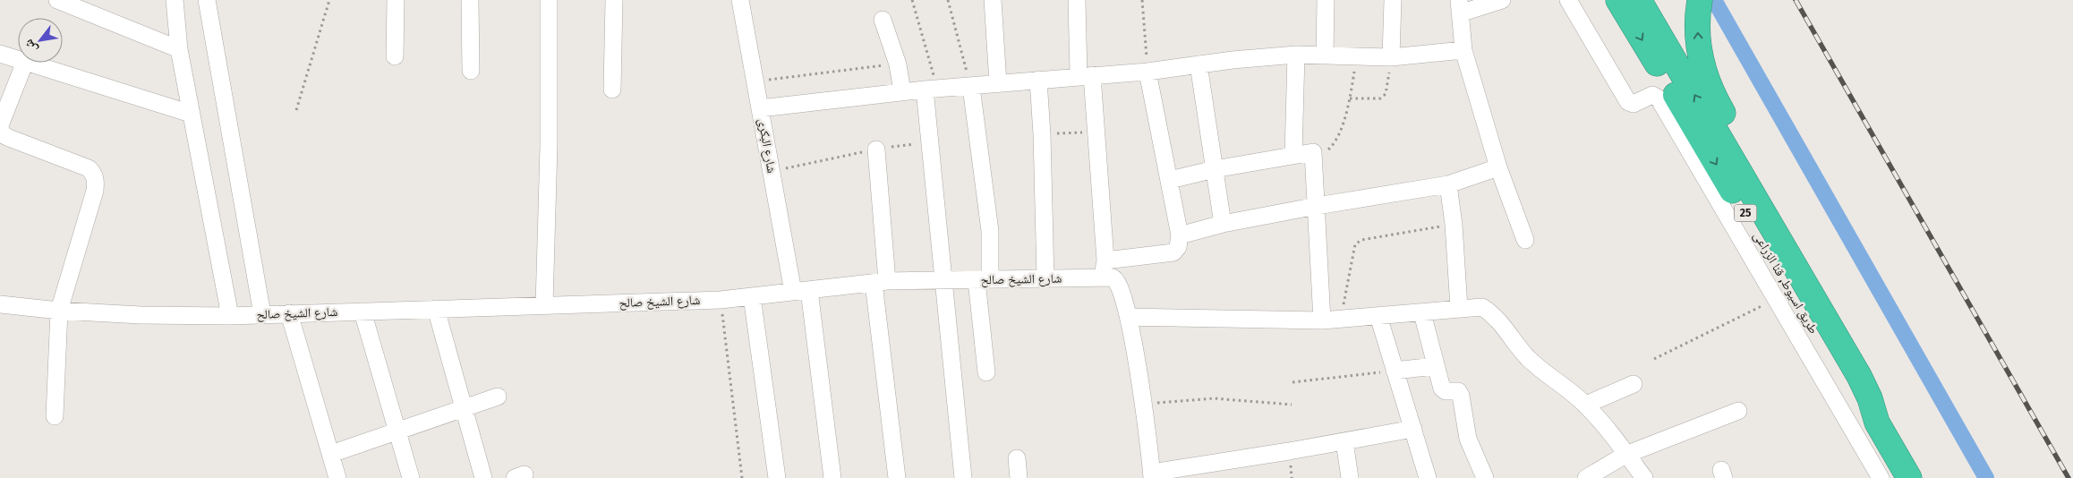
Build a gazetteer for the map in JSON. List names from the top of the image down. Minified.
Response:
{"streets":{"highway":["25","طريق اسيوط, قنا الزراعى"],"street":["شارع البكرى","شارع الشيخ صالح"]},"crossings":[["شارع البكرى","شارع الشيخ صالح"]],"north":"bottom left"}
